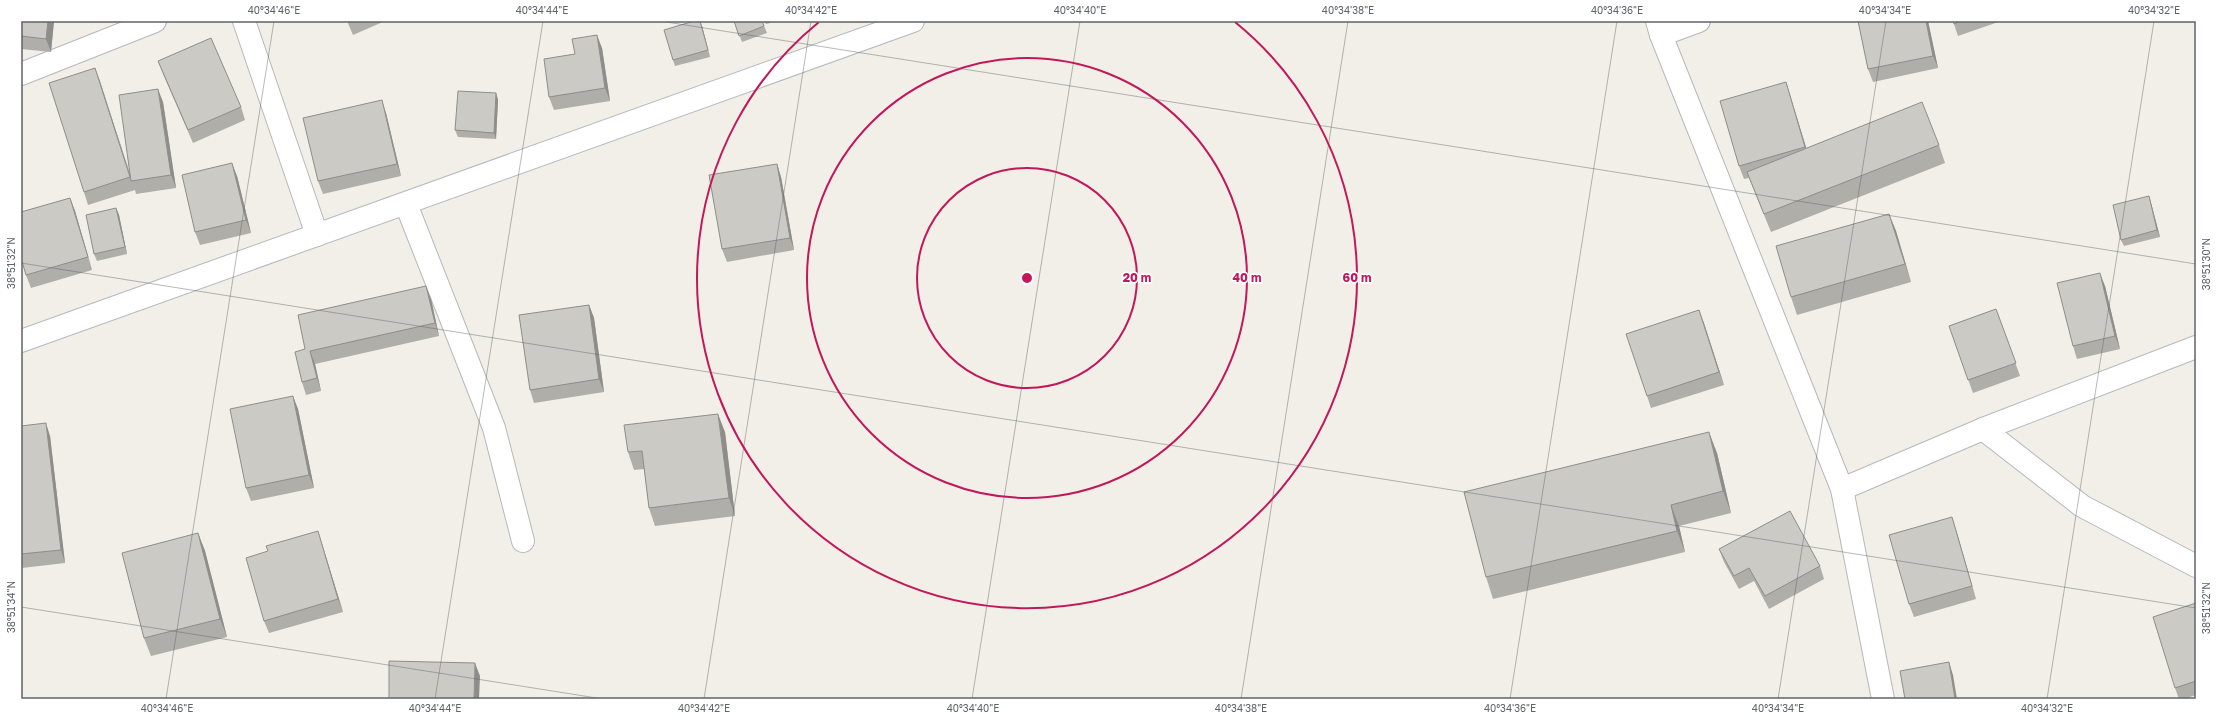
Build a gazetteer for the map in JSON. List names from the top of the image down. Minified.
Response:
{"coordinates":["40°34'46\"E","40°34'44\"E","40°34'42\"E","40°34'40\"E","40°34'38\"E","40°34'36\"E","40°34'34\"E","40°34'32\"E","38°51'32\"N","38°51'30\"N","38°51'34\"N"],"rings":["20 m","40 m","60 m"]}
